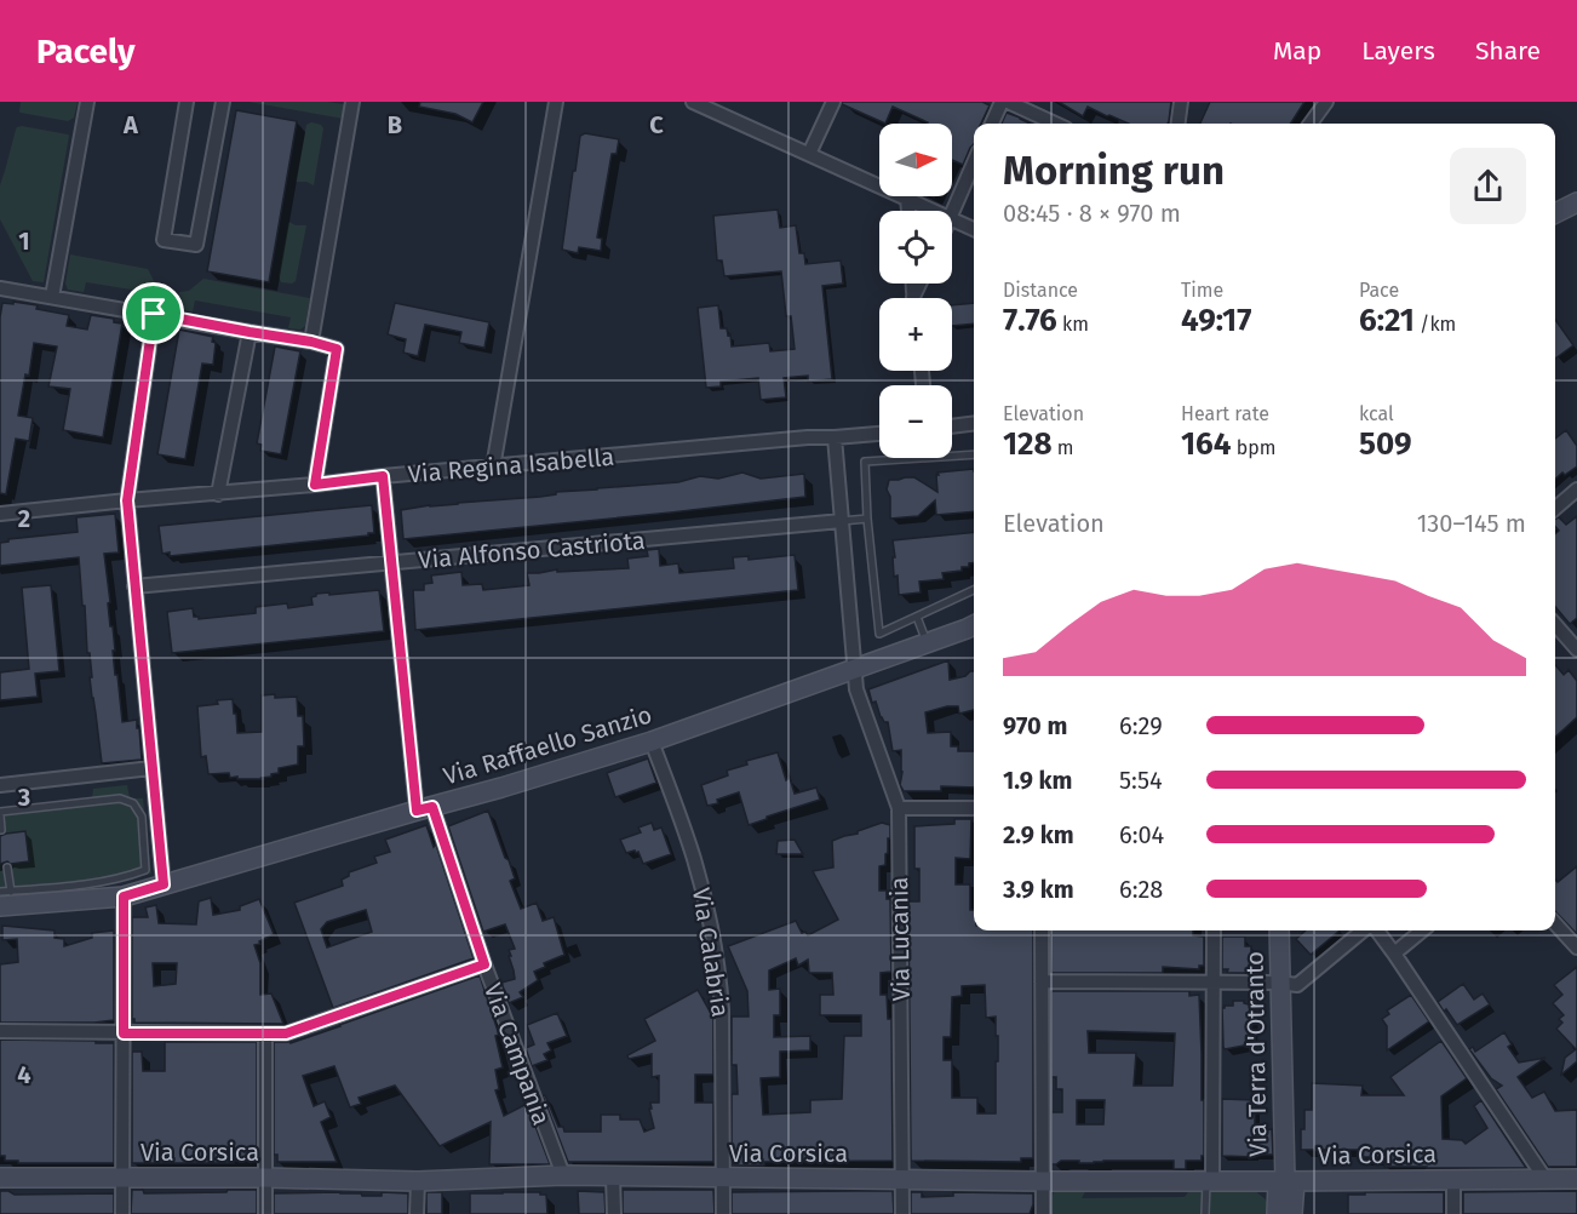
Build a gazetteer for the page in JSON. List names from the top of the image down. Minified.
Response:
{"streets":{"street":["Via Regina Isabella","Via Alfonso Castriota","Via Raffaello Sanzio","Via Lucania","Via Calabria","Via Campania","Via Terra d'Otranto","Via Corsica"]},"crossings":[["Via Regina Isabella","Via Lucania"],["Via Regina Isabella","Via Campania"],["Via Alfonso Castriota","Via Lucania"],["Via Alfonso Castriota","Via Campania"],["Via Raffaello Sanzio","Via Lucania"],["Via Raffaello Sanzio","Via Calabria"],["Via Raffaello Sanzio","Via Campania"],["Via Lucania","Via Corsica"],["Via Calabria","Via Corsica"],["Via Campania","Via Corsica"],["Via Terra d'Otranto","Via Corsica"]],"north":"right","page":{"header":"Pacely","nav":["Map","Layers","Share"],"map_buttons":["+","−"],"heading":["Morning run","08:45 · 8 × 970 m"],"stats":[["Distance","7.76 km"],["Time","49:17"],["Pace","6:21 /km"],["Elevation","128 m"],["Heart rate","164 bpm"],["kcal","509"]],"chart":["Elevation","130–145 m"],"list":[{"name":"970 m","note":"6:29"},{"name":"1.9 km","note":"5:54"},{"name":"2.9 km","note":"6:04"},{"name":"3.9 km","note":"6:28"}]},"grid":{"columns":["A","B","C"],"rows":["1","2","3","4"]}}
